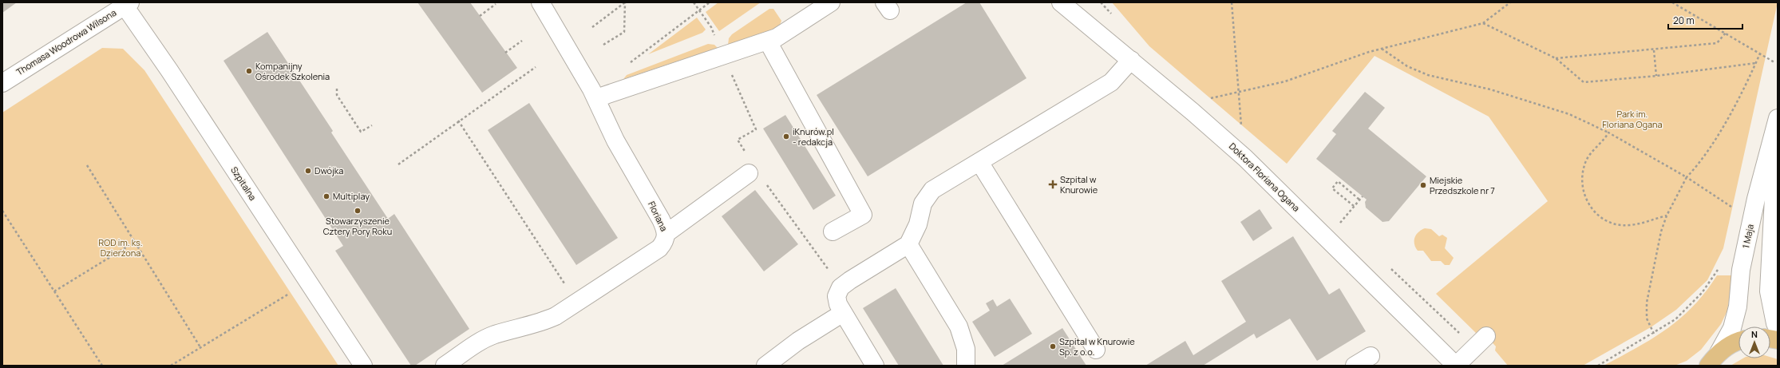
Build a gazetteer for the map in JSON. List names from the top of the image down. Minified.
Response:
{"streets":{"street":["Thomasa Woodrowa Wilsona","Doktora Floriana Ogana","Szpitalna","Floriana","1 Maja"]},"crossings":[["Thomasa Woodrowa Wilsona","Szpitalna"]],"parks":["Park im. Floriana Ogana","ROD im. ks. Dzierżona"],"places":{"other":["Kompanijny Ośrodek Szkolenia","iKnurów.pl - redakcja","Dwójka","Miejskie Przedszkole nr 7","Multiplay","Stowarzyszenie Cztery Pory Roku","Szpital w Knurowie Sp. z o.o."],"health":["Szpital w Knurowie"]},"scale_bar":"20 m","north":"top"}
